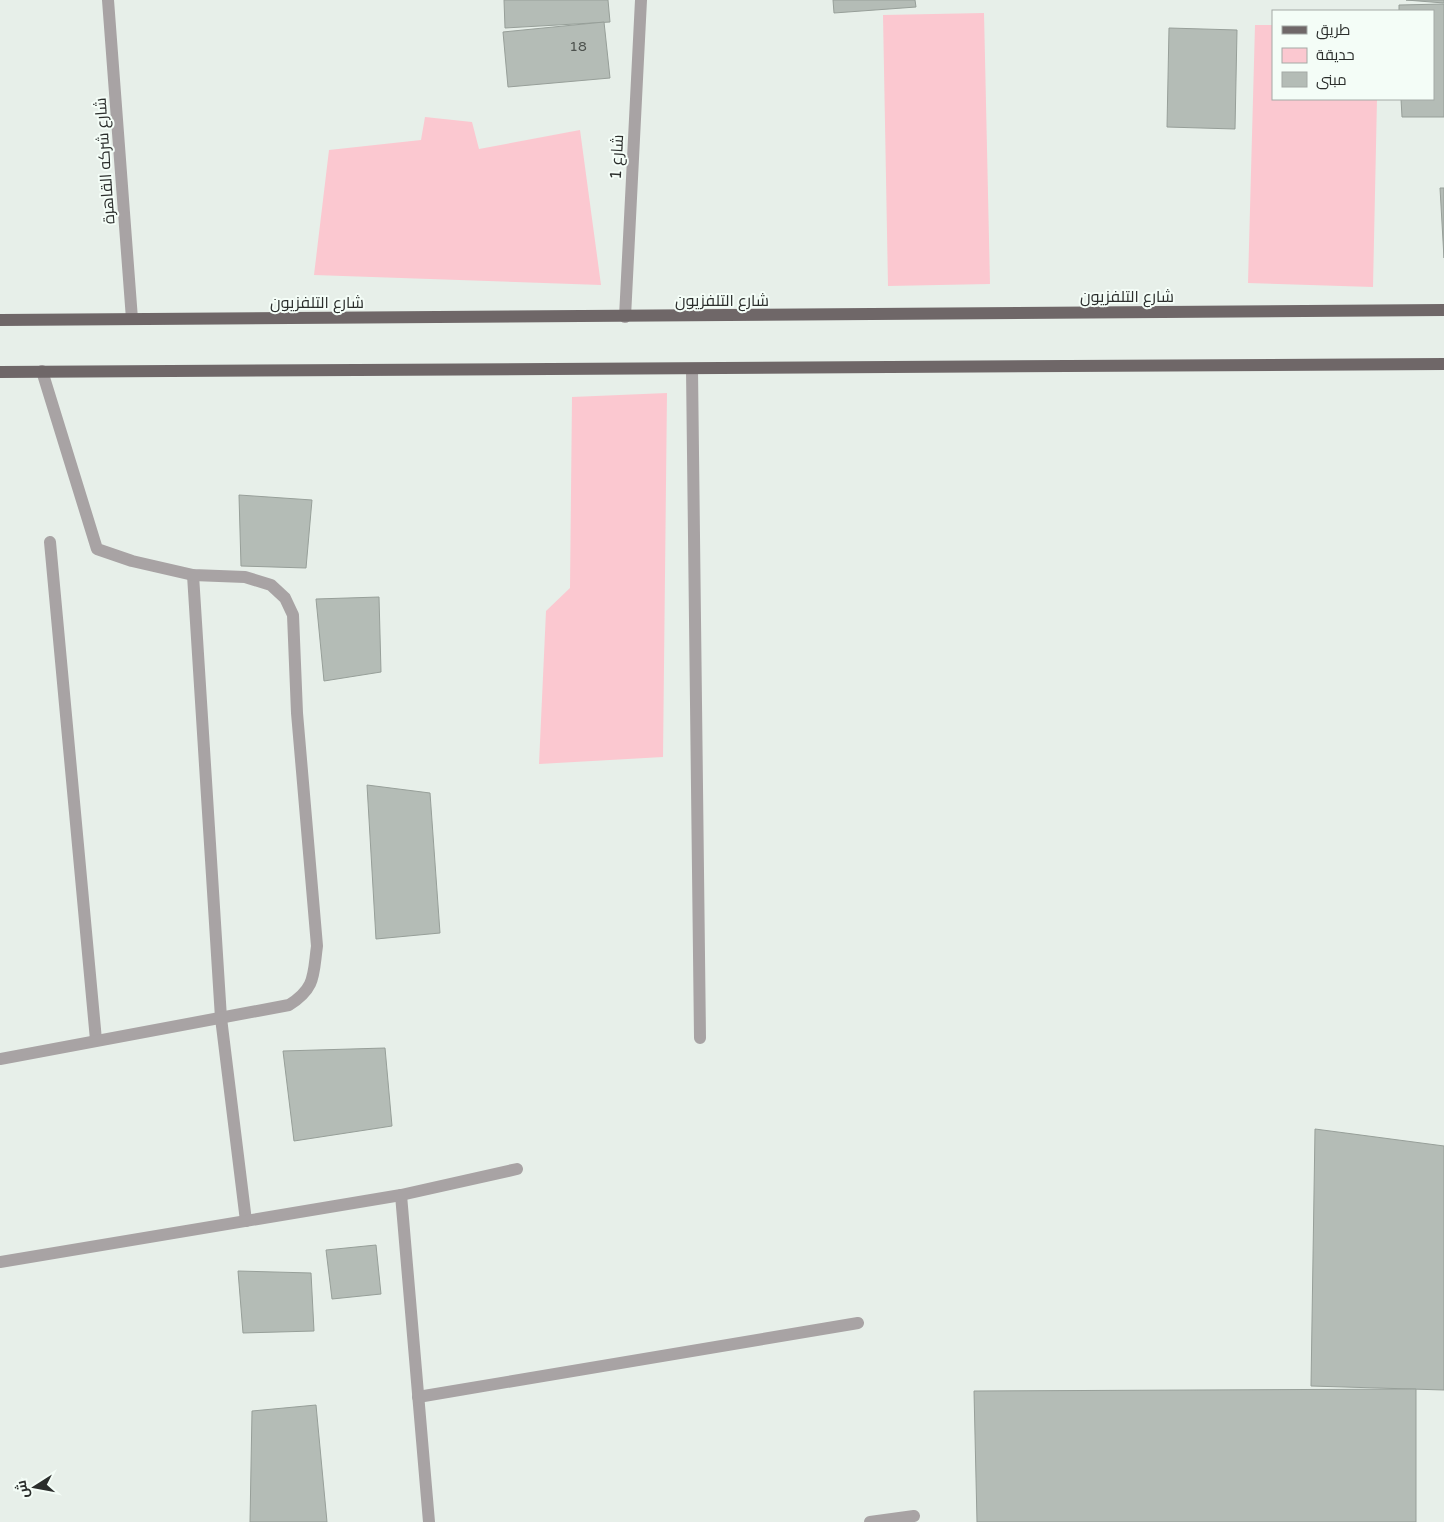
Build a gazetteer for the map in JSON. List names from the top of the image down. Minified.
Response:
{"streets":{"main road":["شارع التلفزيون"],"street":["شارع 1","شارع شركه القاهرة"]},"crossings":[["شارع 1","شارع التلفزيون"],["شارع شركه القاهرة","شارع التلفزيون"]],"house_numbers":["18"],"legend":["طريق","حديقة","مبنى"],"north":"left"}
